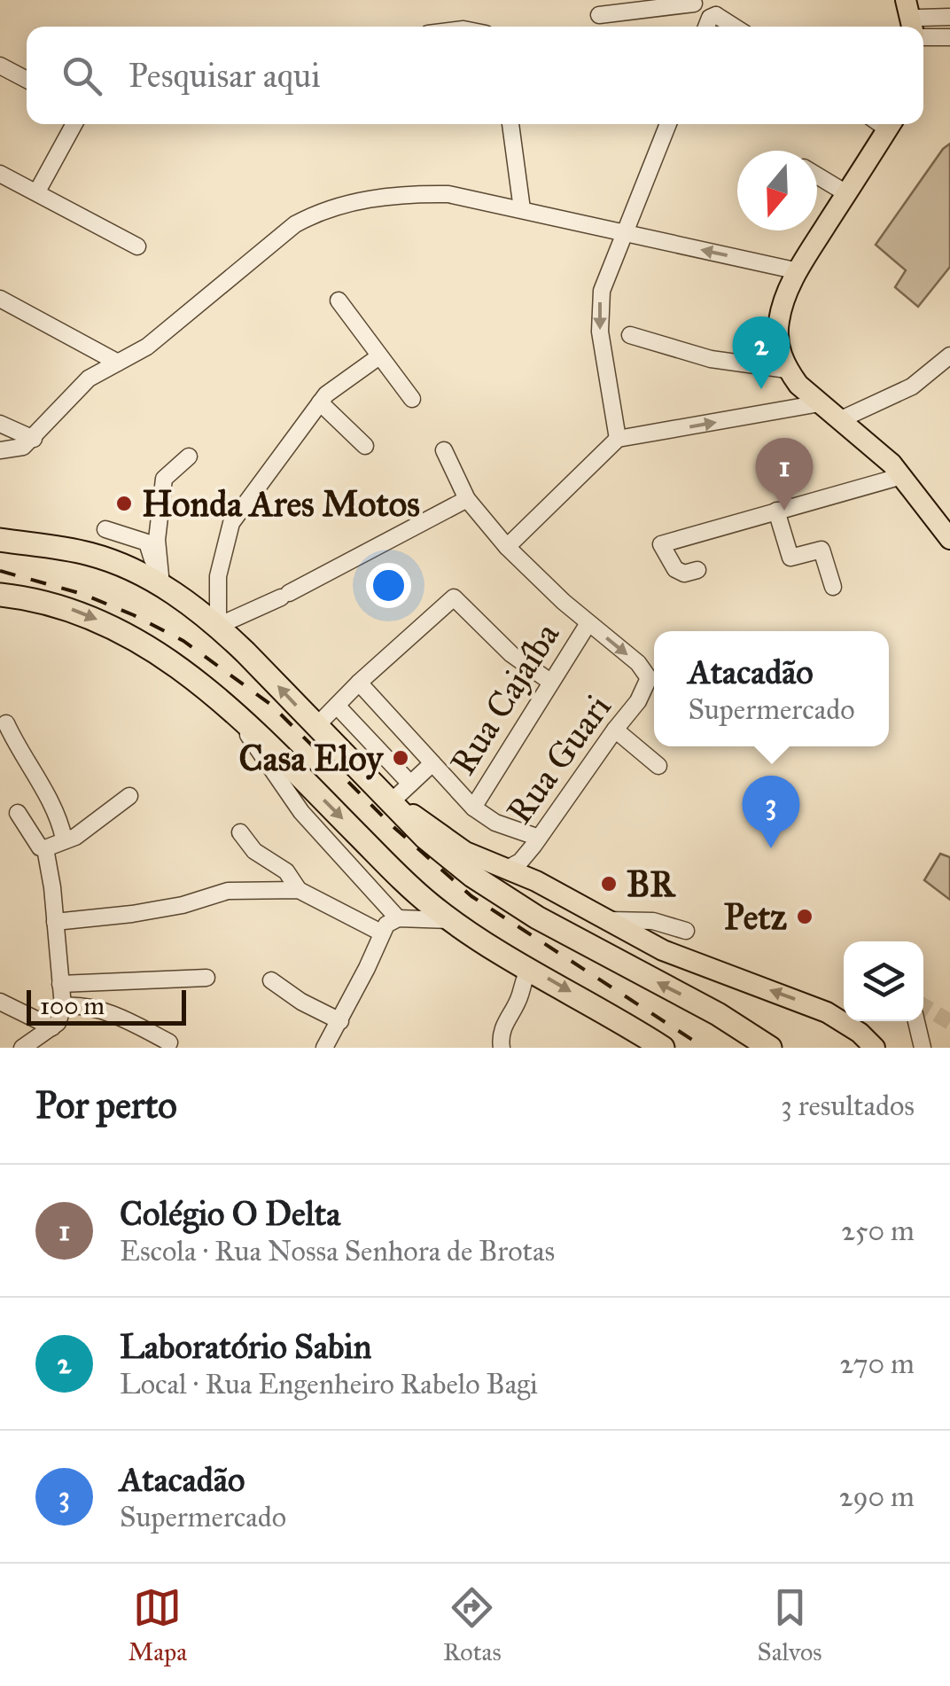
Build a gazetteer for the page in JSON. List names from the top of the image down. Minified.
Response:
{"streets":{"street":["Rua Cajaíba","Rua Guari"]},"crossings":[["Rua Cajaíba","Rua Guari"]],"places":["Honda Ares Motos","Casa Eloy","BR","Petz"],"scale_bar":"100 m","north":"bottom","page":{"search":"Pesquisar aqui","pins":["2","1","3"],"popup":["Atacadão","Supermercado"],"scale":"100 m","heading":["Por perto","3 resultados"],"list":[{"mark":"1","name":"Colégio O Delta","note":"Escola · Rua Nossa Senhora de Brotas","value":"250 m"},{"mark":"2","name":"Laboratório Sabin","note":"Local · Rua Engenheiro Rabelo Bagi","value":"270 m"},{"mark":"3","name":"Atacadão","note":"Supermercado","value":"290 m"}],"nav":["Mapa","Rotas","Salvos"]}}
